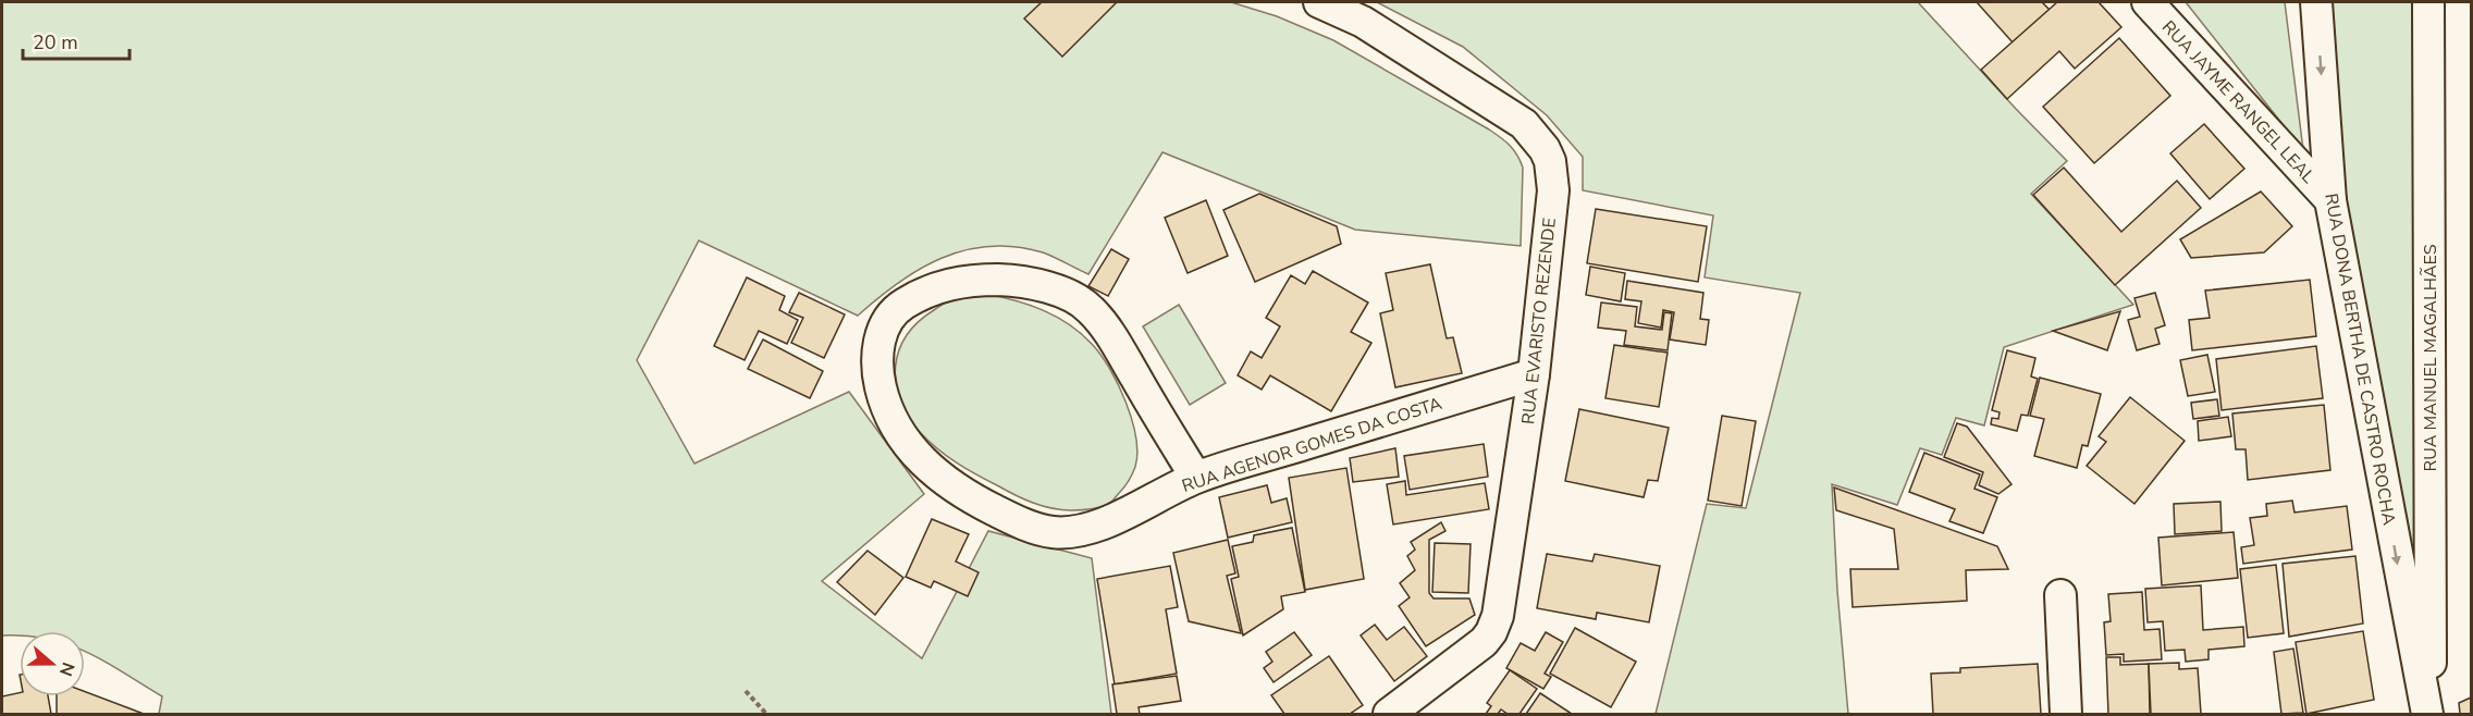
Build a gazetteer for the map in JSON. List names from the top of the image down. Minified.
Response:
{"streets":{"street":["RUA JAYME RANGEL LEAL","RUA EVARISTO REZENDE","RUA MANUEL MAGALHÃES","RUA DONA BERTHA DE CASTRO ROCHA","RUA AGENOR GOMES DA COSTA"]},"crossings":[["RUA JAYME RANGEL LEAL","RUA DONA BERTHA DE CASTRO ROCHA"],["RUA EVARISTO REZENDE","RUA AGENOR GOMES DA COSTA"],["RUA MANUEL MAGALHÃES","RUA DONA BERTHA DE CASTRO ROCHA"]],"one_way":["RUA DONA BERTHA DE CASTRO ROCHA"],"scale_bar":"20 m","north":"right"}
